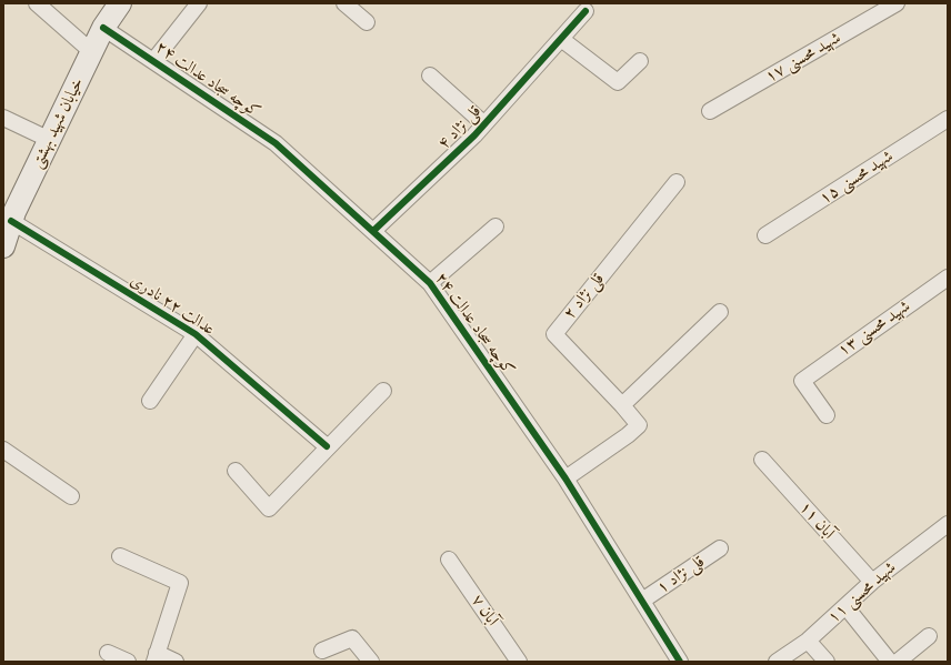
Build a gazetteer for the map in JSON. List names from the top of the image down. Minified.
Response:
{"streets":{"main road":["خیابان شهید بهشتی"],"street":["شهید محسنی ۱۷","کوچه سجاد عدالت ۲۴","قلی نژاد ۴","شهید محسنی ۱۵","قلی نژاد ۲","عدالت ۲۲ نادری","شهید محسنی ۱۳","آبان ۱۱","قلی نژاد ۱","شهید محسنی ۱۱","آبان ۷"]},"crossings":[["کوچه سجاد عدالت ۲۴","خیابان شهید بهشتی"],["کوچه سجاد عدالت ۲۴","قلی نژاد ۴"],["کوچه سجاد عدالت ۲۴","قلی نژاد ۲"],["کوچه سجاد عدالت ۲۴","قلی نژاد ۱"],["خیابان شهید بهشتی","عدالت ۲۲ نادری"],["آبان ۱۱","شهید محسنی ۱۱"]]}
